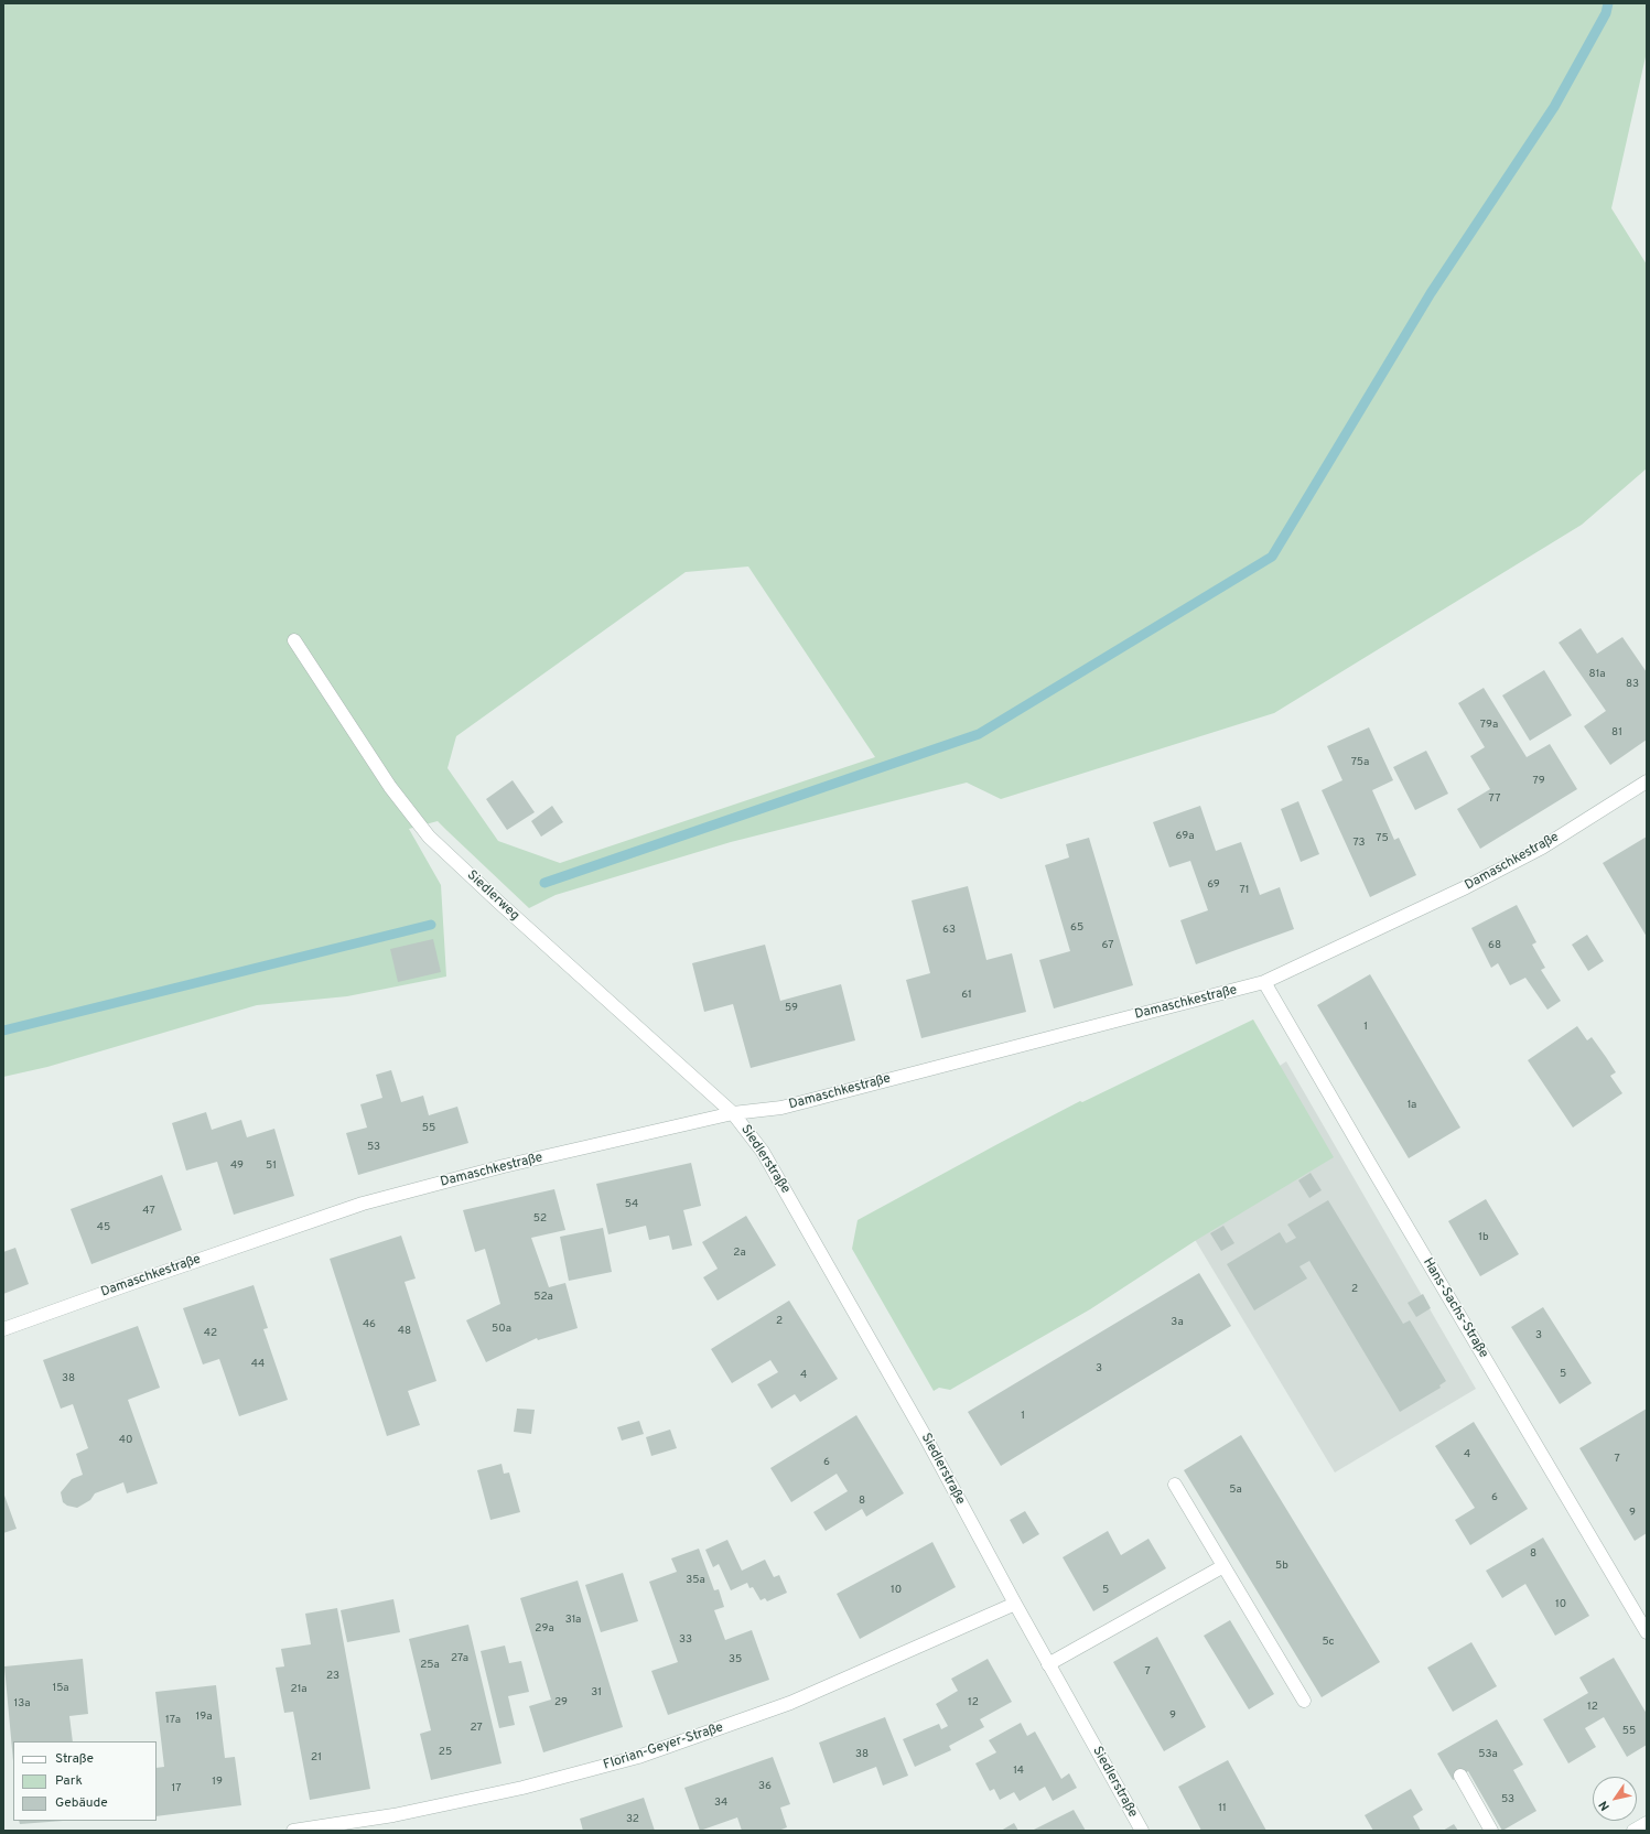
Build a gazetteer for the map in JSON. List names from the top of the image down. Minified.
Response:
{"streets":{"street":["Damaschkestraße","Siedlerweg","Siedlerstraße","Hans-Sachs-Straße","Florian-Geyer-Straße"]},"crossings":[["Damaschkestraße","Siedlerweg"],["Damaschkestraße","Siedlerstraße"],["Damaschkestraße","Hans-Sachs-Straße"],["Siedlerweg","Siedlerstraße"],["Siedlerstraße","Florian-Geyer-Straße"]],"house_numbers":["81a","83","79a","81","75a","79","77","69a","75","73","69","71","65","63","67","68","61","59","1","1a","55","53","49","51","54","47","52","45","1b","2a","2","52a","2","3a","46","50a","48","42","3","44","3","5","4","38","1","40","4","7","6","5a","6","8","9","8","5b","35a","10","5","10","31a","29a","33","5c","27a","35","25a","7","23","15a","21a","31","29","12","13a","12","9","19a","17a","27","55","25","38","53a","21","14","19","36","17","53","34","11","32"],"legend":["Straße","Park","Gebäude"],"north":"bottom left"}
